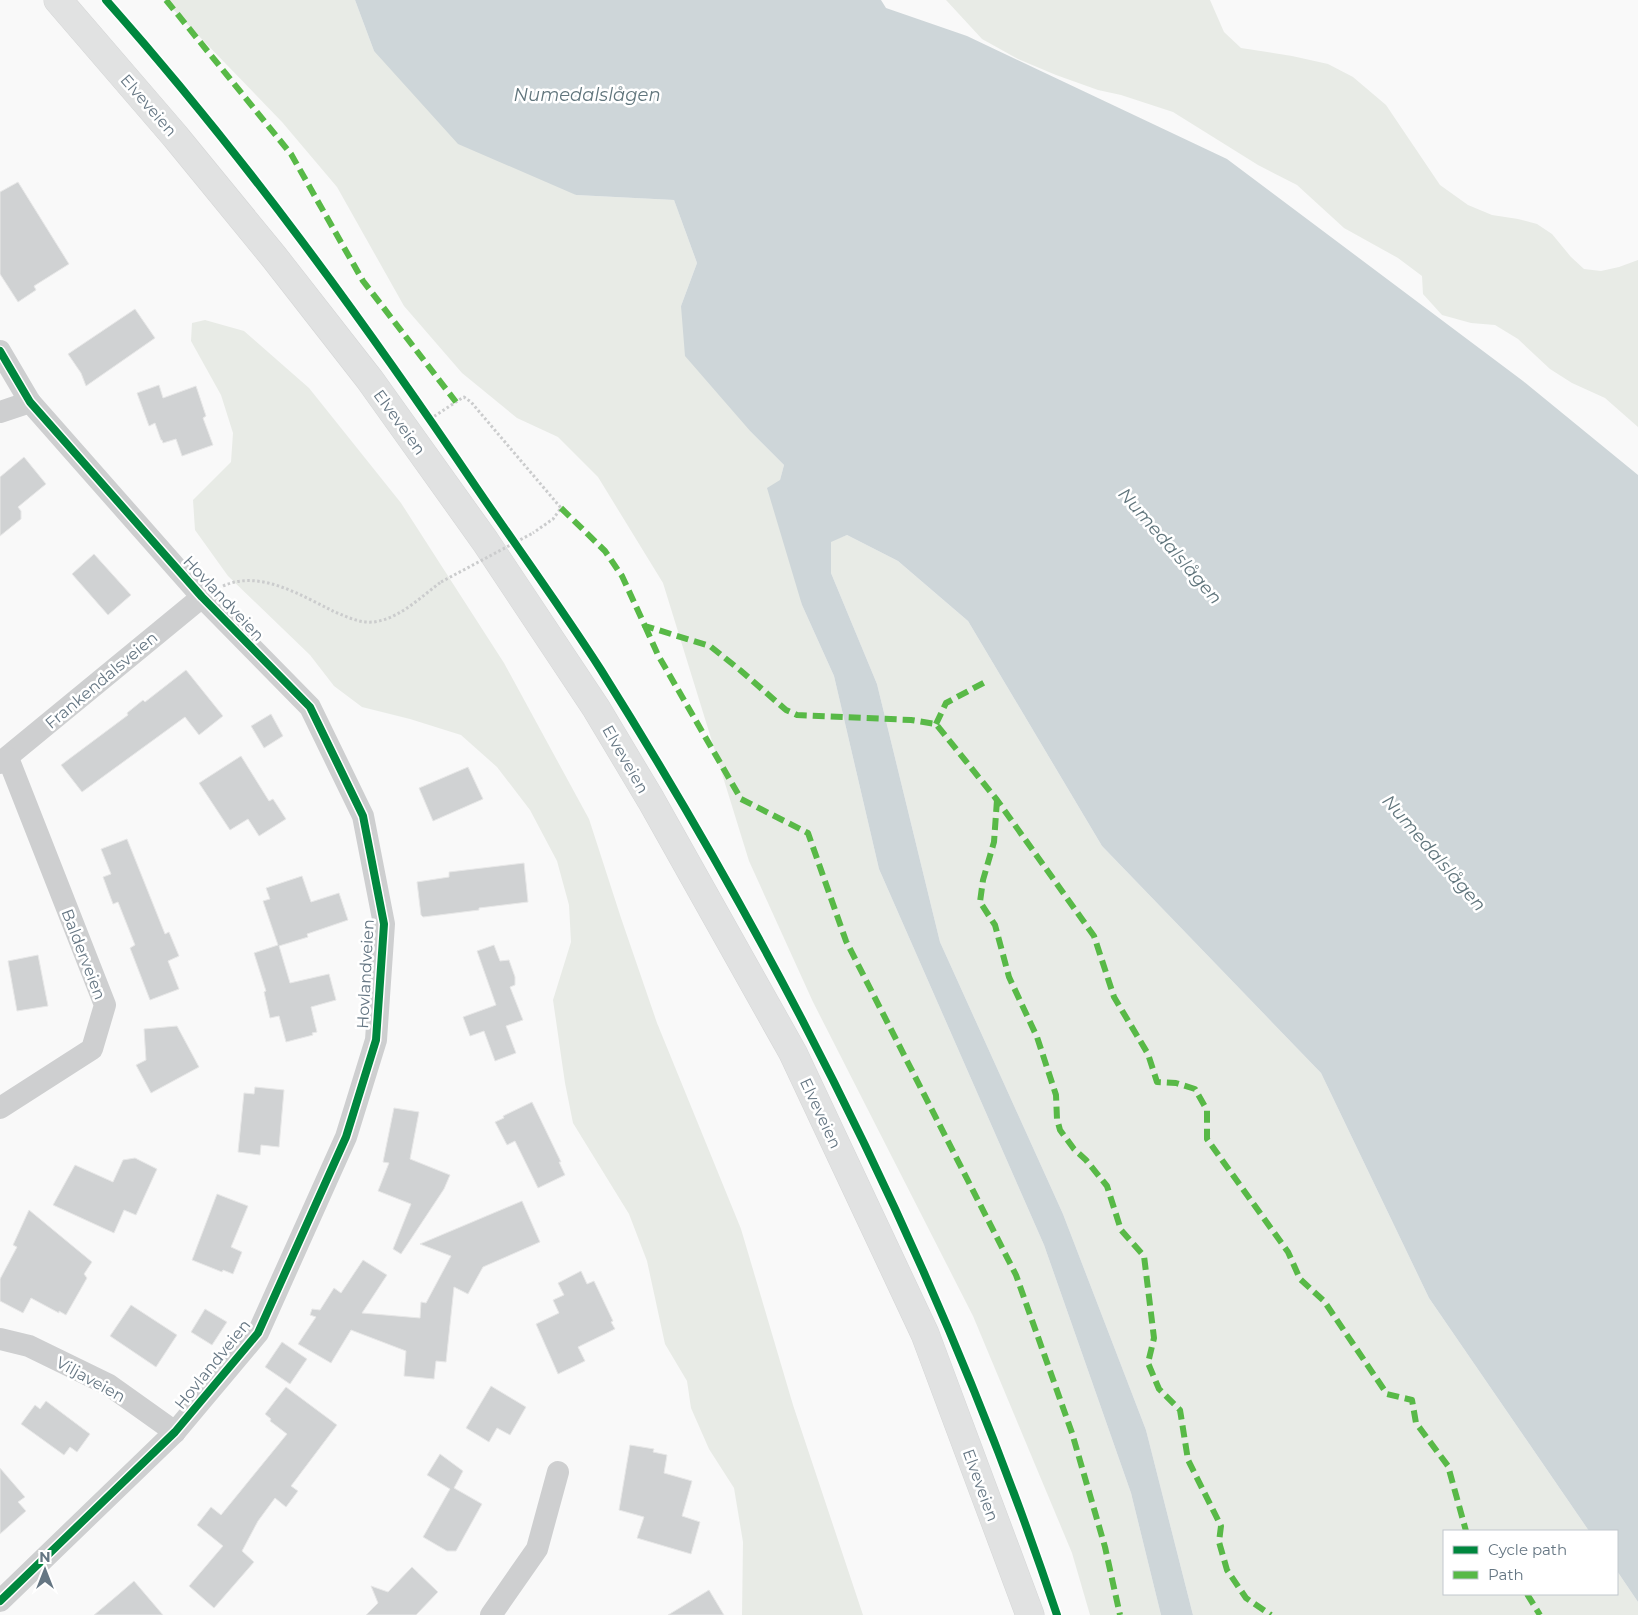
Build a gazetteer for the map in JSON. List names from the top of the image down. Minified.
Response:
{"streets":{"highway":["Elveveien"],"street":["Hovlandveien","Frankendalsveien","Balderveien","Viljaveien"]},"crossings":[["Hovlandveien","Frankendalsveien"],["Hovlandveien","Viljaveien"],["Frankendalsveien","Balderveien"]],"water":["Numedalslågen"],"legend":["Cycle path","Path"],"north":"top"}
